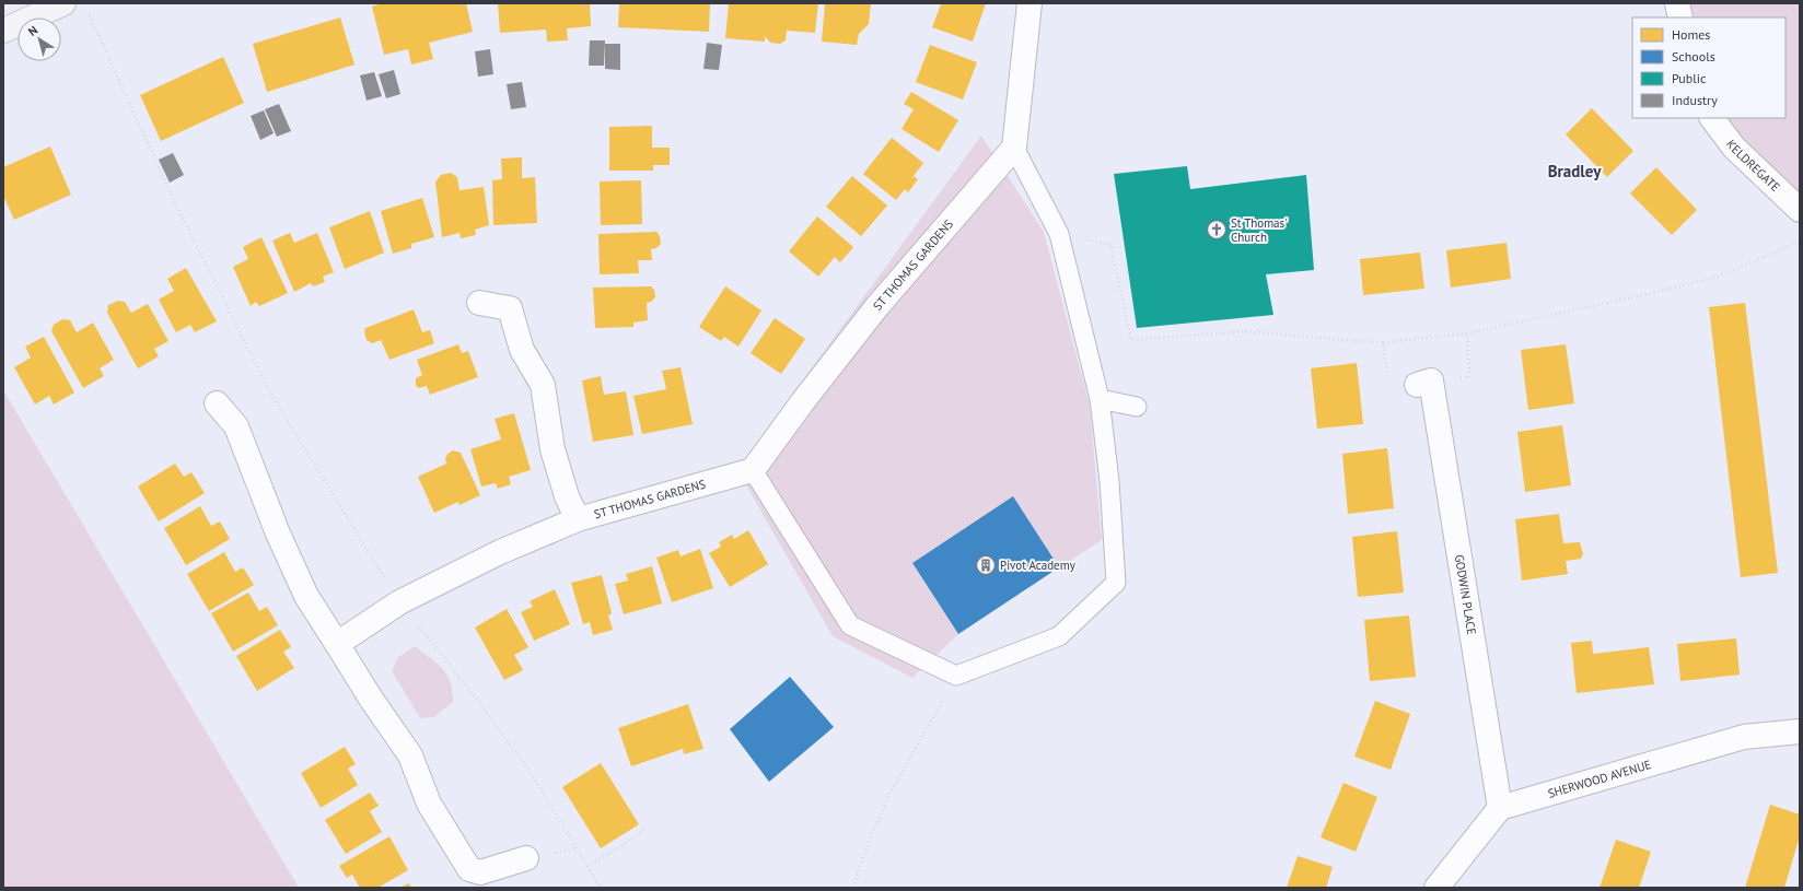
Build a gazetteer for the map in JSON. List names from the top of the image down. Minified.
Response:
{"streets":{"street":["KELDREGATE","ST THOMAS GARDENS","GODWIN PLACE","SHERWOOD AVENUE"]},"crossings":[["GODWIN PLACE","SHERWOOD AVENUE"]],"districts":["Bradley"],"places":{"church":["St Thomas' Church"],"building":["Pivot Academy"]},"legend":["Homes","Schools","Public","Industry"],"north":"top left"}
